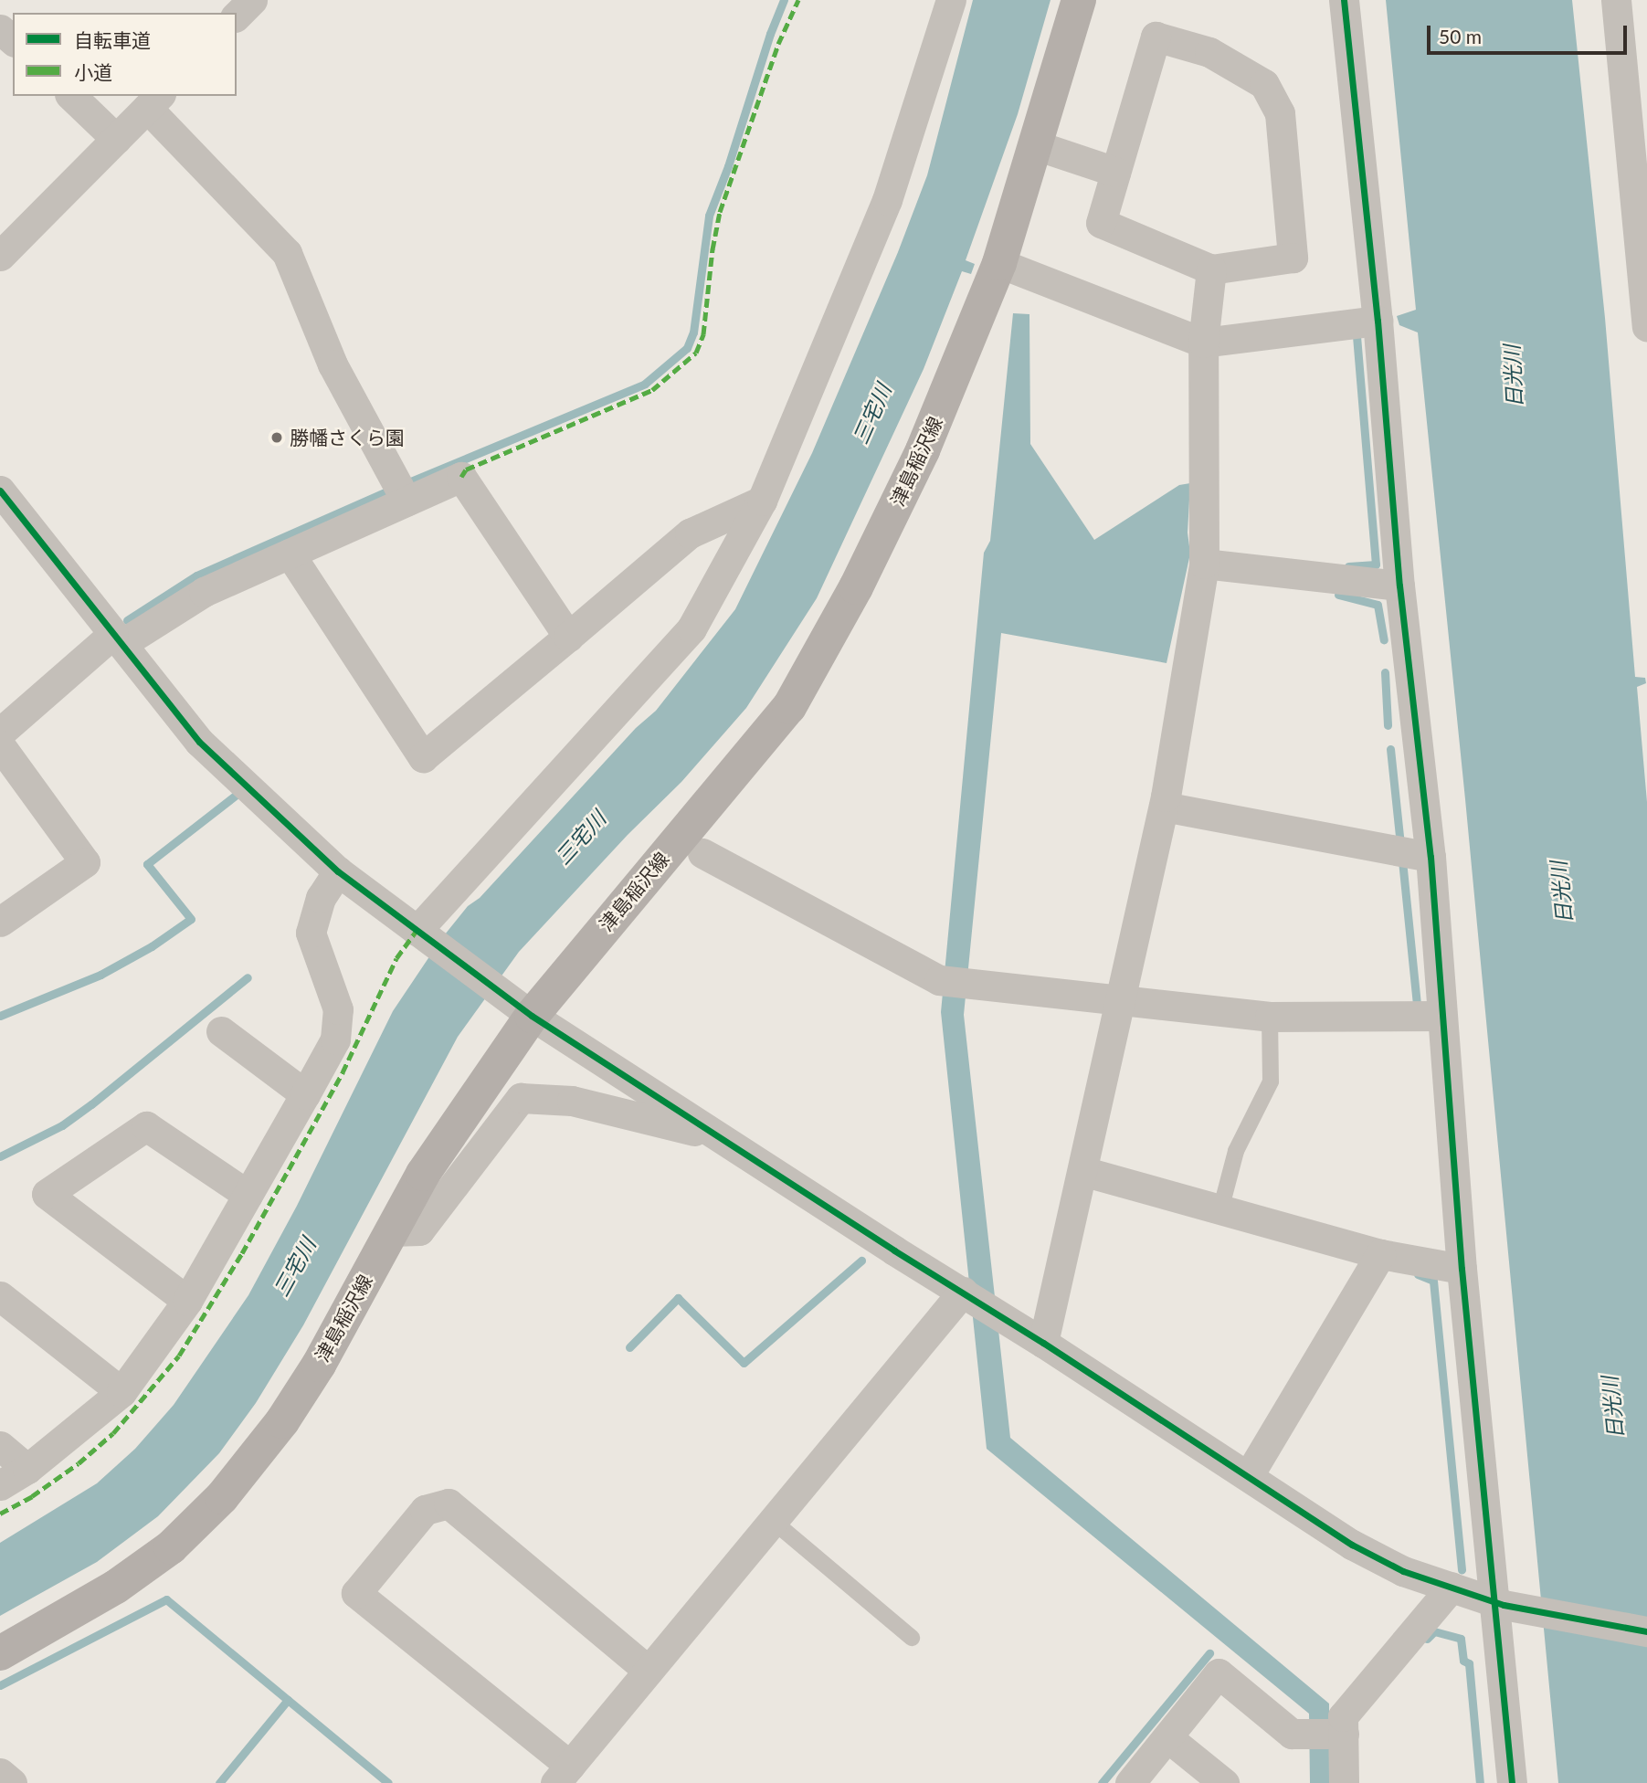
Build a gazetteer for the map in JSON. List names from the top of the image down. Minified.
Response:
{"streets":{"main road":["津島稲沢線"]},"water":["日光川","三宅川"],"places":["勝幡さくら園"],"legend":["自転車道","小道"],"scale_bar":"50 m"}
